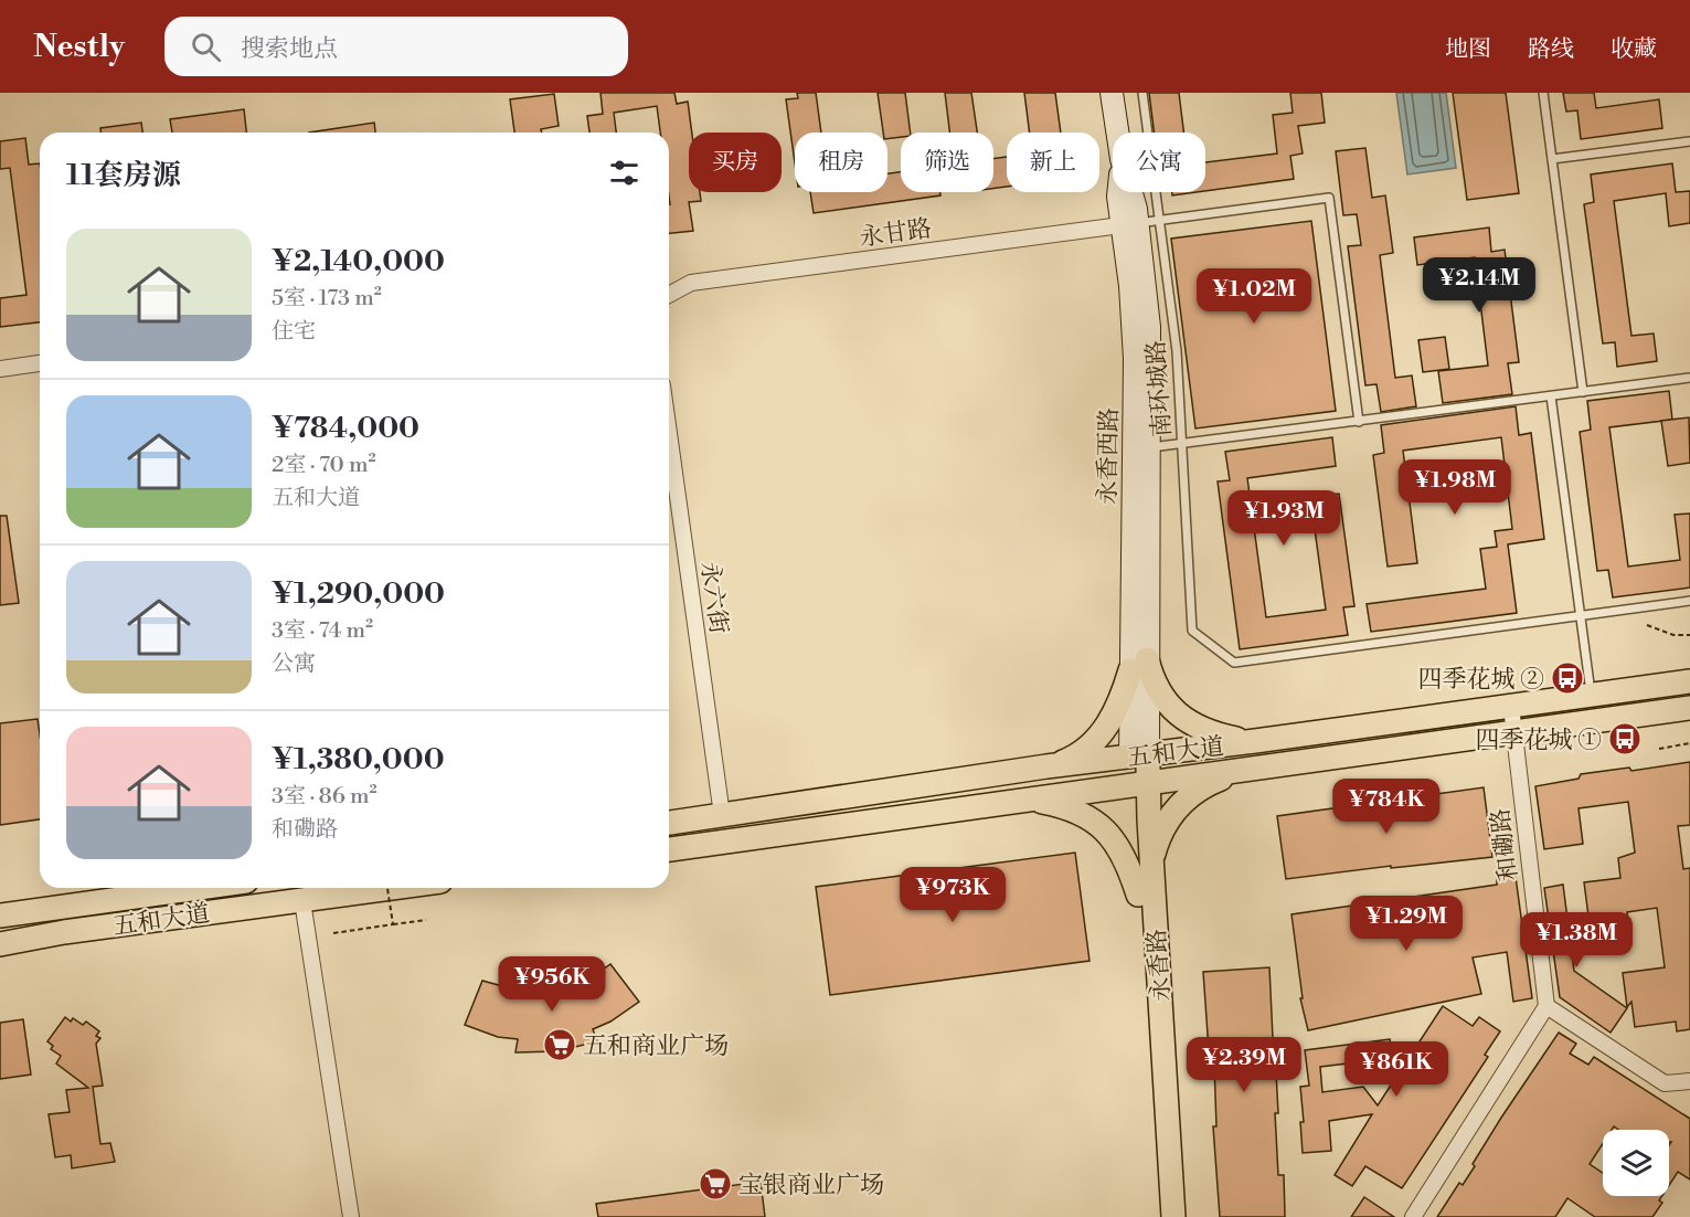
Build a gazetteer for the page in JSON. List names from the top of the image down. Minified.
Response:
{"streets":{"main road":["永香西路","五和大道","永香路"],"street":["永甘路","永六街","和磡路"],"lane":["南环城路"]},"crossings":[["永甘路","南环城路"],["永甘路","永香西路"],["南环城路","永香西路"],["永香西路","五和大道"],["永香西路","永香路"],["永六街","五和大道"],["五和大道","和磡路"],["五和大道","永香路"]],"places":{"bus stop":["四季花城 ②","四季花城 ①"],"supermarket":["五和商业广场","宝银商业广场"]},"page":{"header":"Nestly","search":"搜索地点","nav":["地图","路线","收藏"],"chip":["买房","租房","筛选","新上","公寓"],"heading":"11套房源","list":[{"name":"¥2,140,000","note":"5室 · 173 m² · 住宅"},{"name":"¥784,000","note":"2室 · 70 m² · 五和大道"},{"name":"¥1,290,000","note":"3室 · 74 m² · 公寓"},{"name":"¥1,380,000","note":"3室 · 86 m² · 和磡路"}],"price":["¥2.14M","¥1.02M","¥1.98M","¥1.93M","¥784K","¥973K","¥1.29M","¥1.38M","¥956K","¥2.39M","¥861K"]}}
